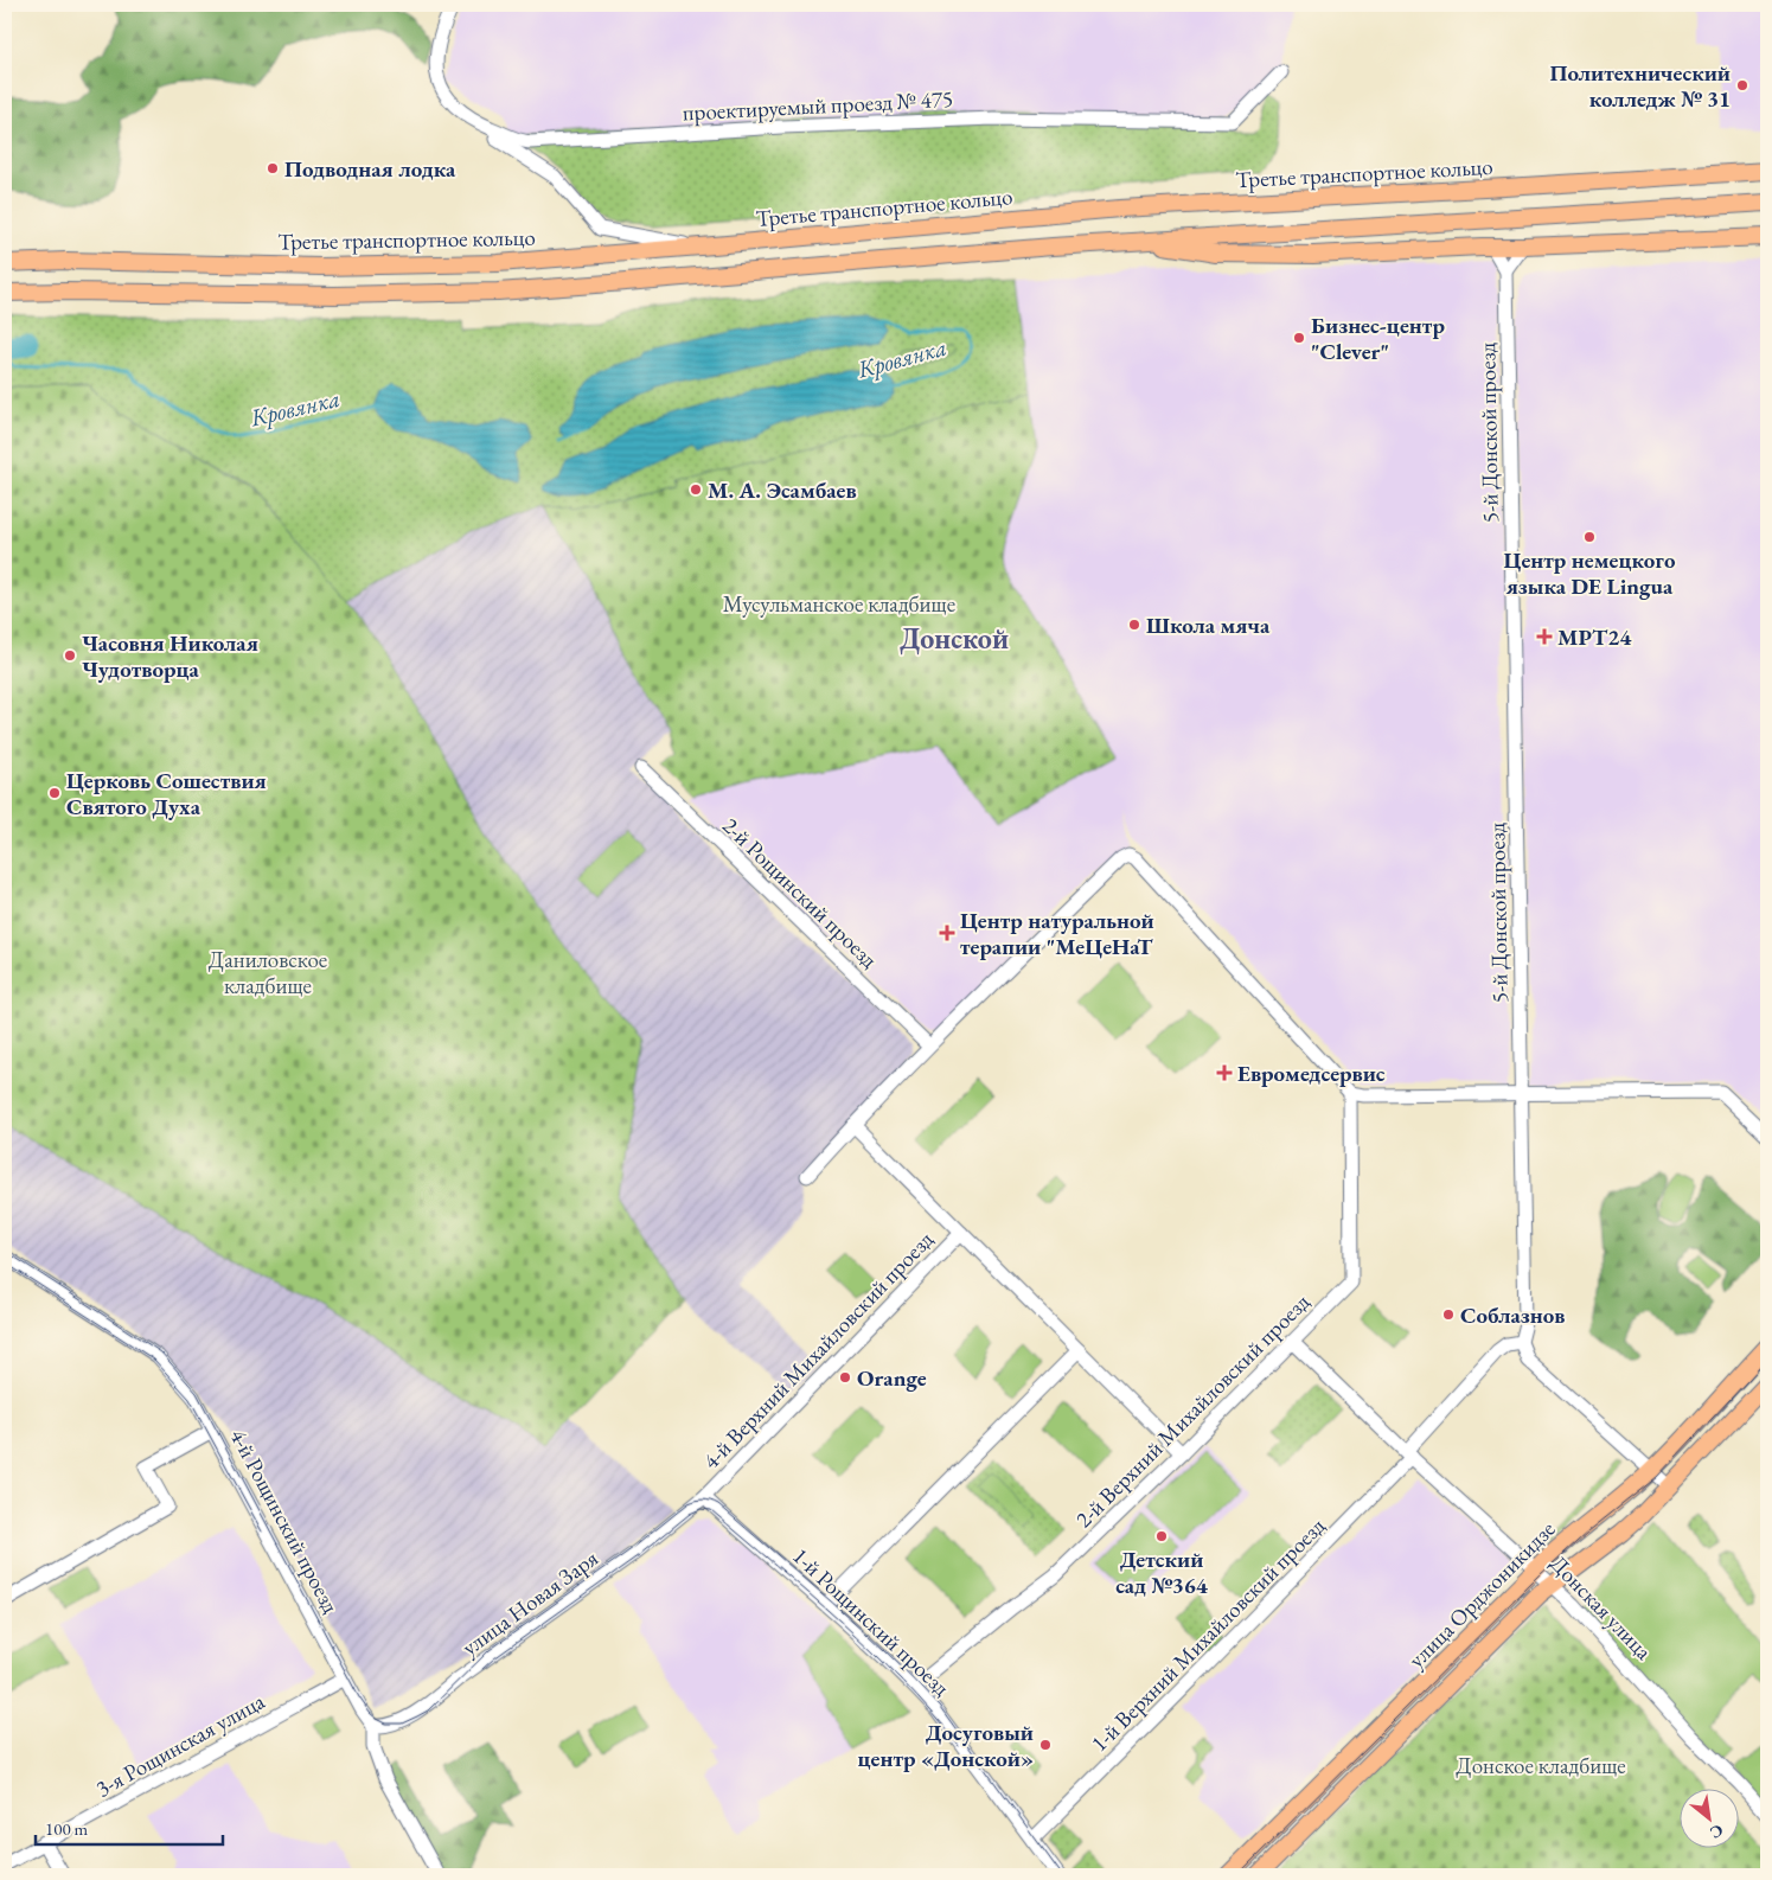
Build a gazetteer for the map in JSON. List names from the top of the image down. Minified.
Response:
{"streets":{"main road":["Третье транспортное кольцо","улица Орджоникидзе"],"street":["проектируемый проезд № 475","5-й Донской проезд","2-й Рощинский проезд","4-й Верхний Михайловский проезд","2-й Верхний Михайловский проезд","4-й Рощинский проезд","улица Новая Заря","Донская улица","1-й Рощинский проезд","1-й Верхний Михайловский проезд","3-я Рощинская улица"]},"crossings":[["5-й Донской проезд","1-й Верхний Михайловский проезд"],["4-й Верхний Михайловский проезд","улица Новая Заря"],["4-й Верхний Михайловский проезд","1-й Рощинский проезд"],["2-й Верхний Михайловский проезд","Донская улица"],["2-й Верхний Михайловский проезд","1-й Рощинский проезд"],["4-й Рощинский проезд","улица Новая Заря"],["4-й Рощинский проезд","3-я Рощинская улица"],["улица Орджоникидзе","Донская улица"],["улица Новая Заря","1-й Рощинский проезд"],["Донская улица","1-й Верхний Михайловский проезд"],["1-й Рощинский проезд","1-й Верхний Михайловский проезд"]],"districts":["Донской"],"water":["Кровянка"],"parks":["Мусульманское кладбище","Даниловское кладбище","Донское кладбище"],"places":{"other":["Политехнический колледж № 31","Подводная лодка","Бизнес-центр \"Clever\"","М. А. Эсамбаев","Центр немецкого языка DE Lingua","Школа мяча","Часовня Николая Чудотворца","Церковь Сошествия Святого Духа","Соблазнов","Orange","Детский сад №364","Досуговый центр «Донской»"],"health":["МРТ24","Центр натуральной терапии \"МеЦеНаТ","Евромедсервис"]},"scale_bar":"100 m","north":"bottom right"}
